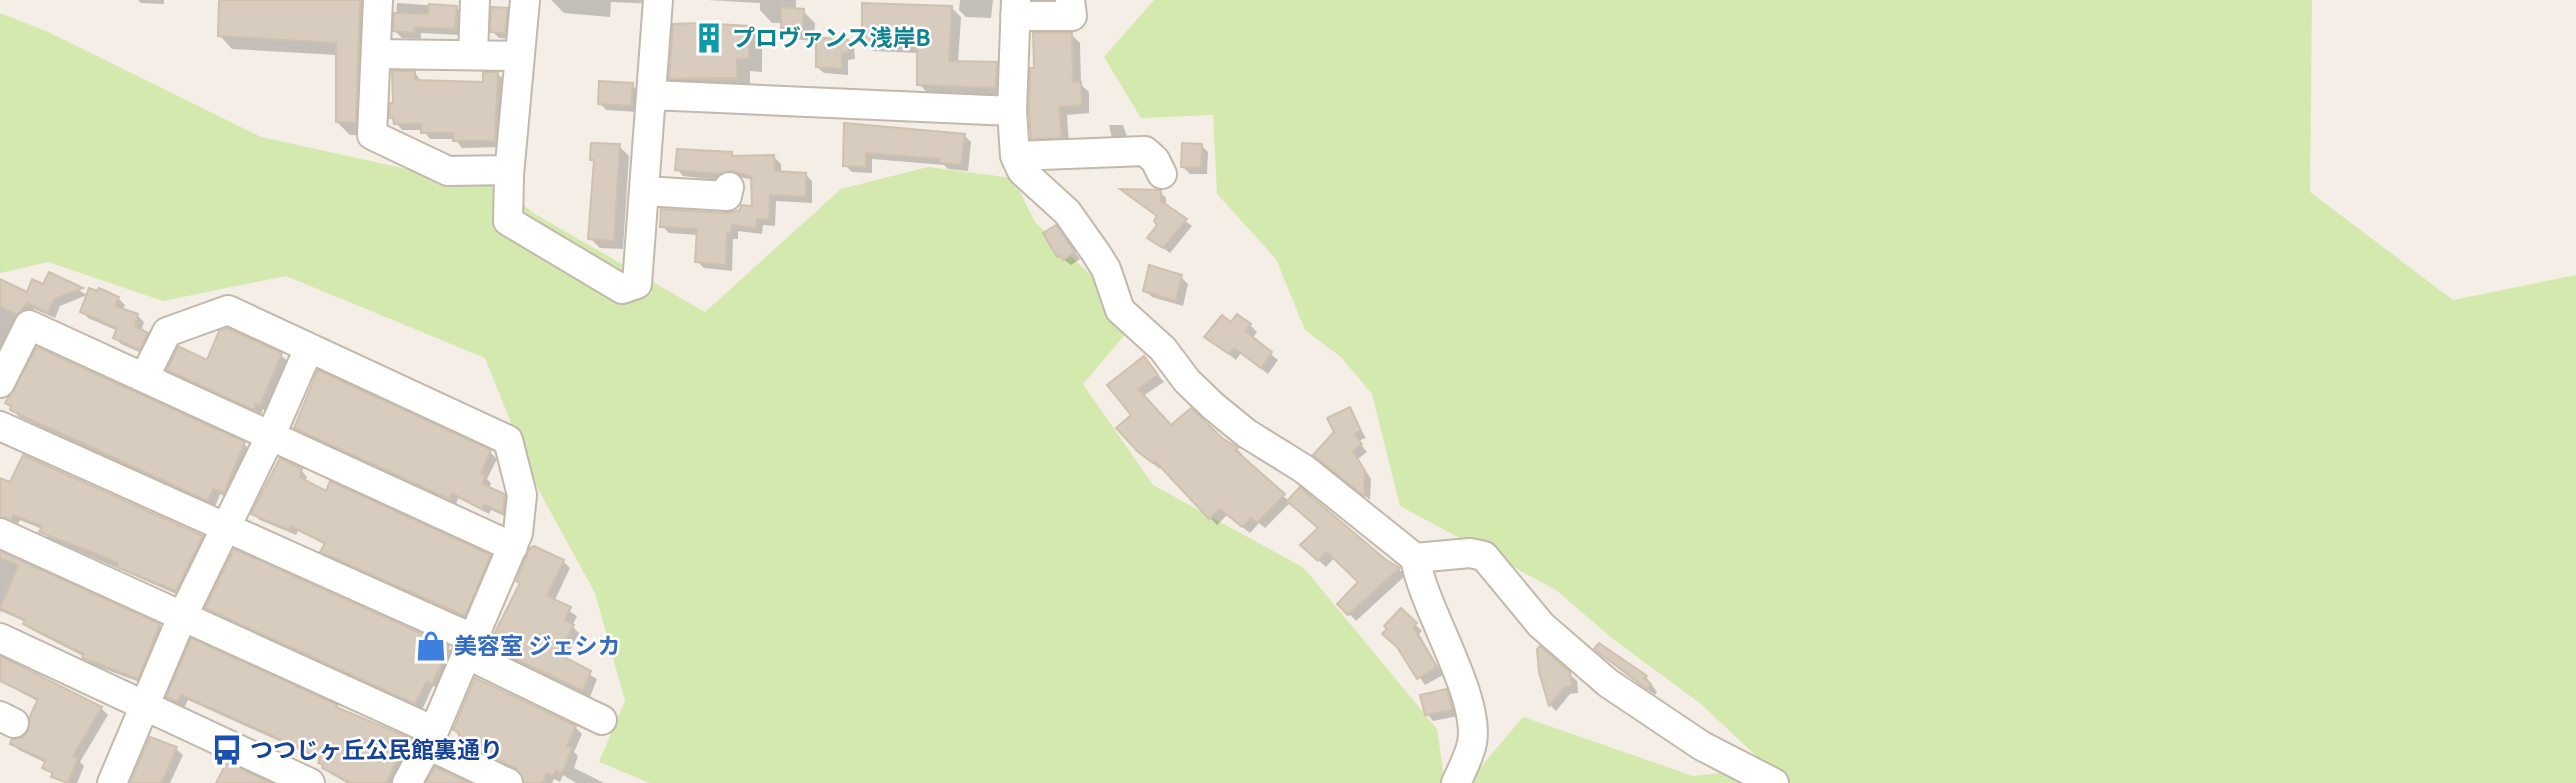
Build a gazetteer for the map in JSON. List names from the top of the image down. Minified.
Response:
{"places":{"building":["プロヴァンス浅岸B"],"shop":["美容室 ジェシカ"],"bus stop":["つつじヶ丘公民館裏通り"]}}
